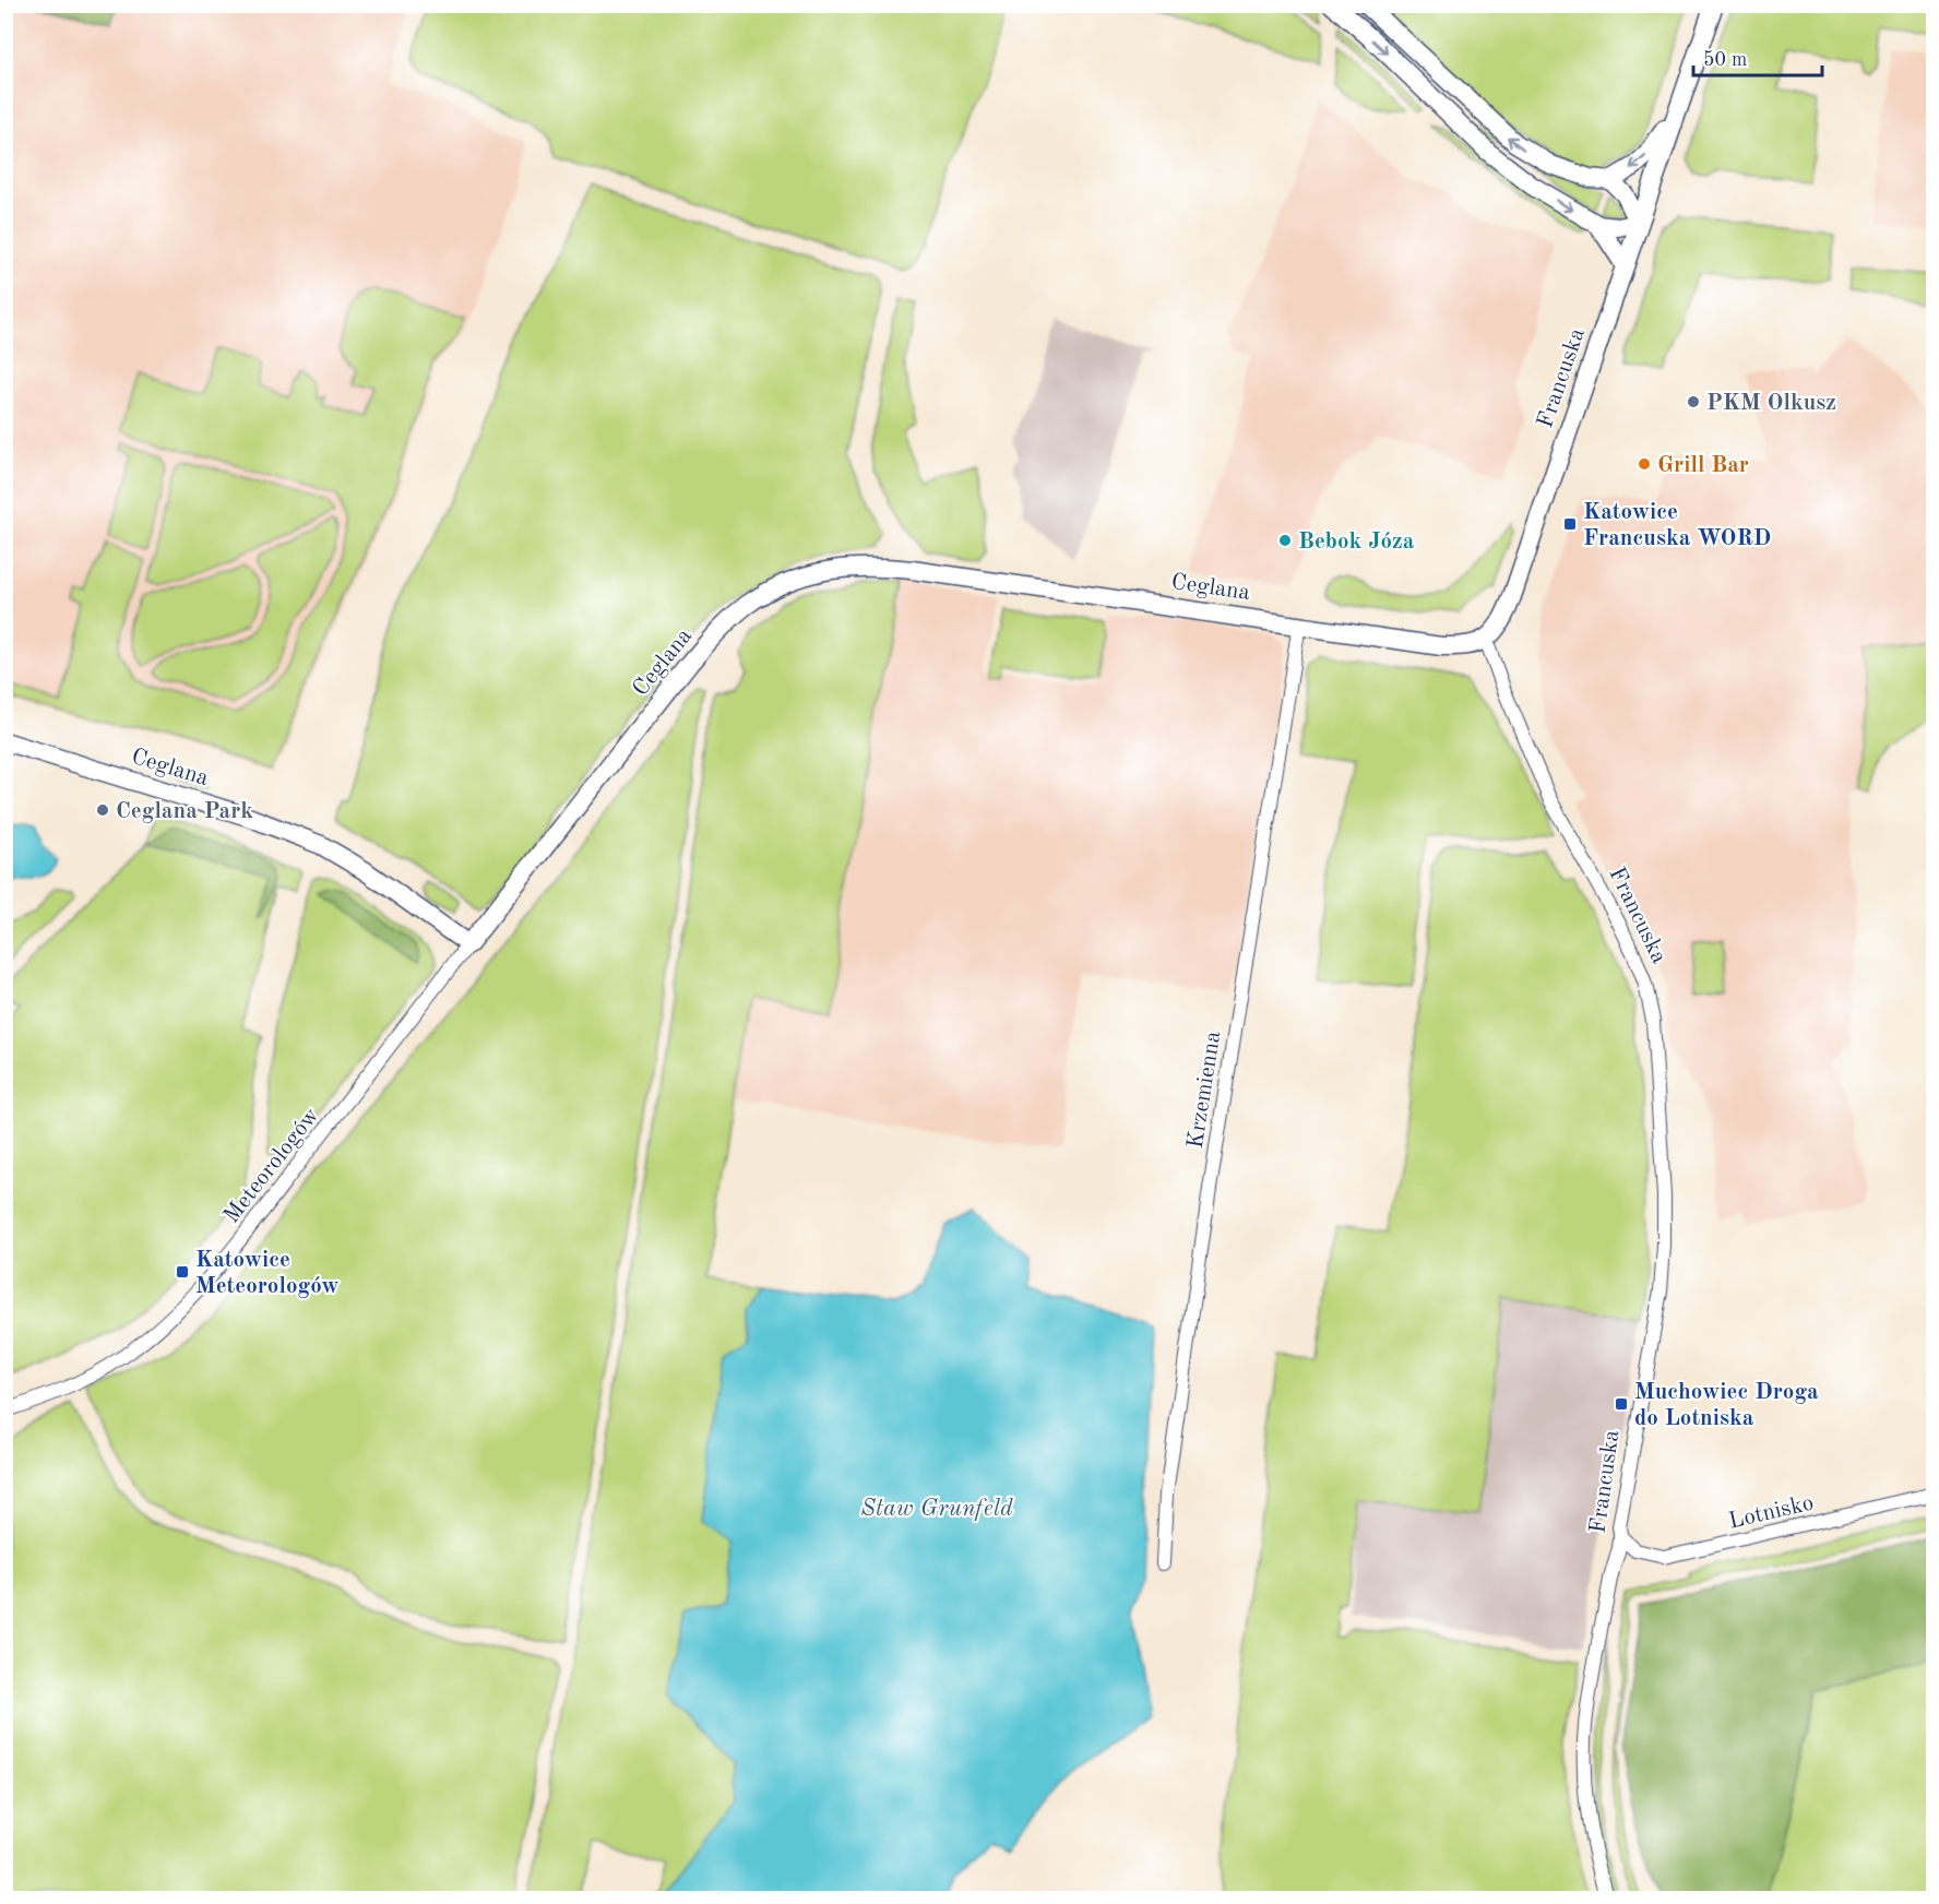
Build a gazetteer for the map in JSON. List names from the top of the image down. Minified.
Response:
{"streets":{"street":["Francuska","Ceglana","Krzemienna","Meteorologów","Lotnisko"]},"crossings":[["Francuska","Ceglana"],["Francuska","Lotnisko"],["Ceglana","Krzemienna"],["Ceglana","Meteorologów"]],"water":["Staw Grunfeld"],"places":{"other":["PKM Olkusz","Grill Bar","Bebok Józa","Ceglana Park"],"transit":["Katowice Francuska WORD","Katowice Meteorologów","Muchowiec Droga do Lotniska"]},"scale_bar":"50 m"}
